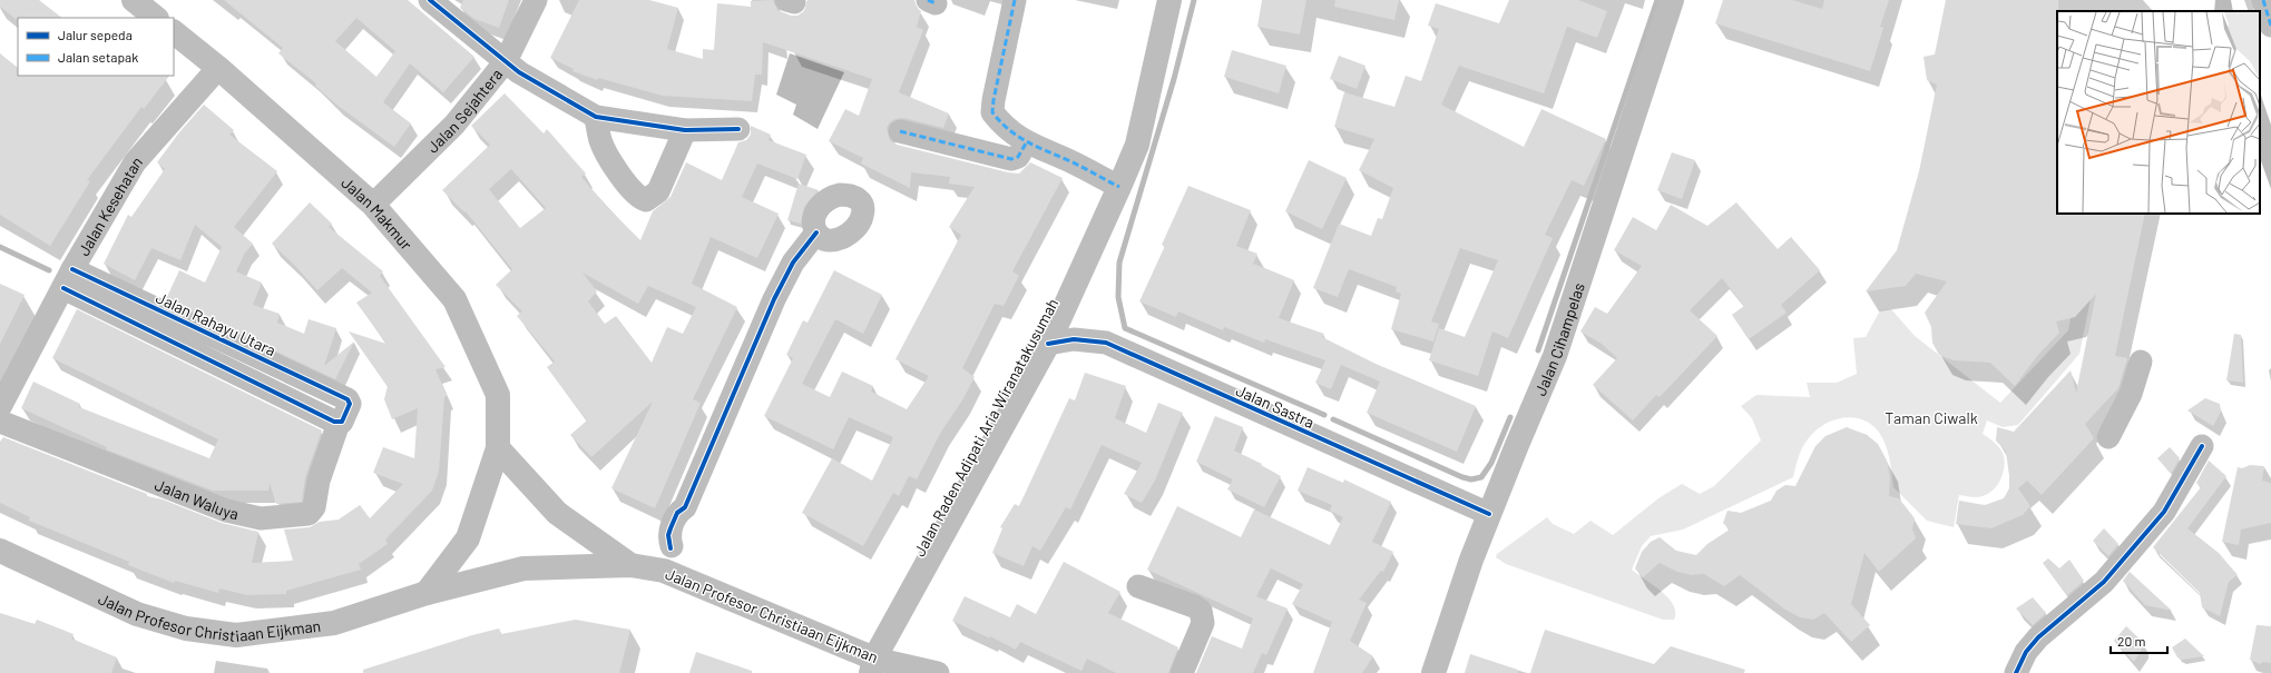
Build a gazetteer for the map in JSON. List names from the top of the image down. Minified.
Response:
{"streets":{"main road":["Jalan Makmur","Jalan Cihampelas","Jalan Raden Adipati Aria Wiranatakusumah","Jalan Profesor Christiaan Eijkman"],"street":["Jalan Sejahtera","Jalan Kesehatan","Jalan Rahayu Utara","Jalan Sastra","Jalan Waluya"]},"crossings":[["Jalan Sejahtera","Jalan Makmur"],["Jalan Kesehatan","Jalan Makmur"],["Jalan Kesehatan","Jalan Rahayu Utara"],["Jalan Makmur","Jalan Profesor Christiaan Eijkman"],["Jalan Rahayu Utara","Jalan Waluya"],["Jalan Cihampelas","Jalan Sastra"],["Jalan Sastra","Jalan Raden Adipati Aria Wiranatakusumah"],["Jalan Raden Adipati Aria Wiranatakusumah","Jalan Profesor Christiaan Eijkman"]],"parks":["Taman Ciwalk"],"legend":["Jalur sepeda","Jalan setapak"],"scale_bar":"20 m"}
